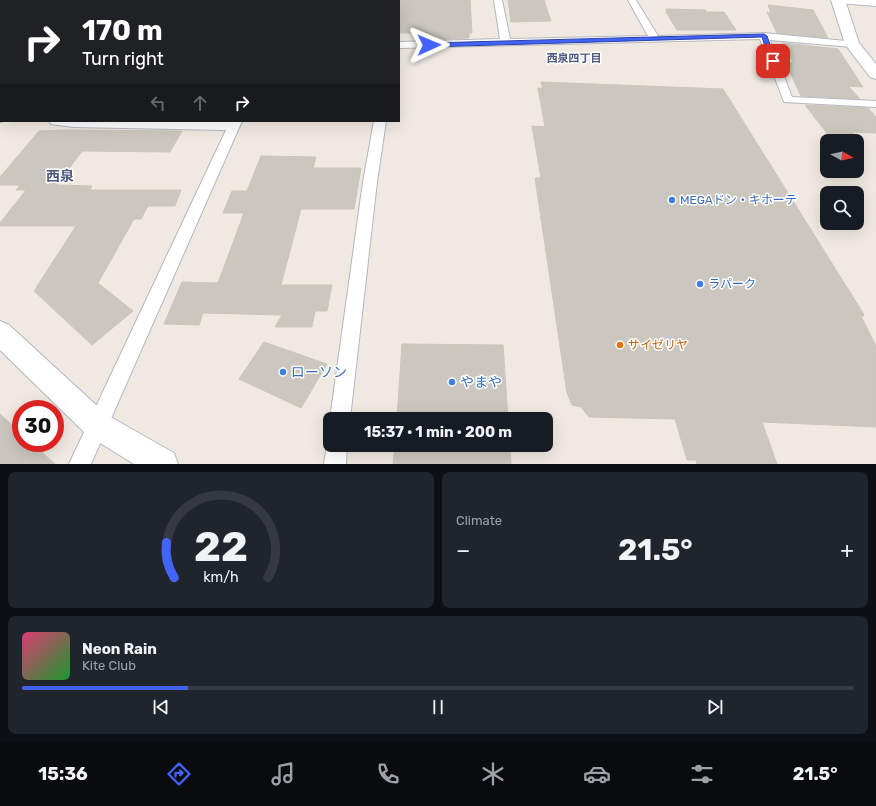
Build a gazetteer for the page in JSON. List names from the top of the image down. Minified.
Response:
{"districts":["西泉四丁目","西泉"],"places":["MEGAドン・キホーテ","ラパーク","サイゼリヤ","ローソン","やまや"],"north":"right","page":{"turn":["170 m","Turn right"],"limit":"30","trip":"15:37 · 1 min · 200 m","tile":"Climate","heat":["−","21.5°","+"],"song":["Neon Rain","Kite Club"],"tabs":["15:36","21.5°"],"gauge":["22","km/h"]}}
